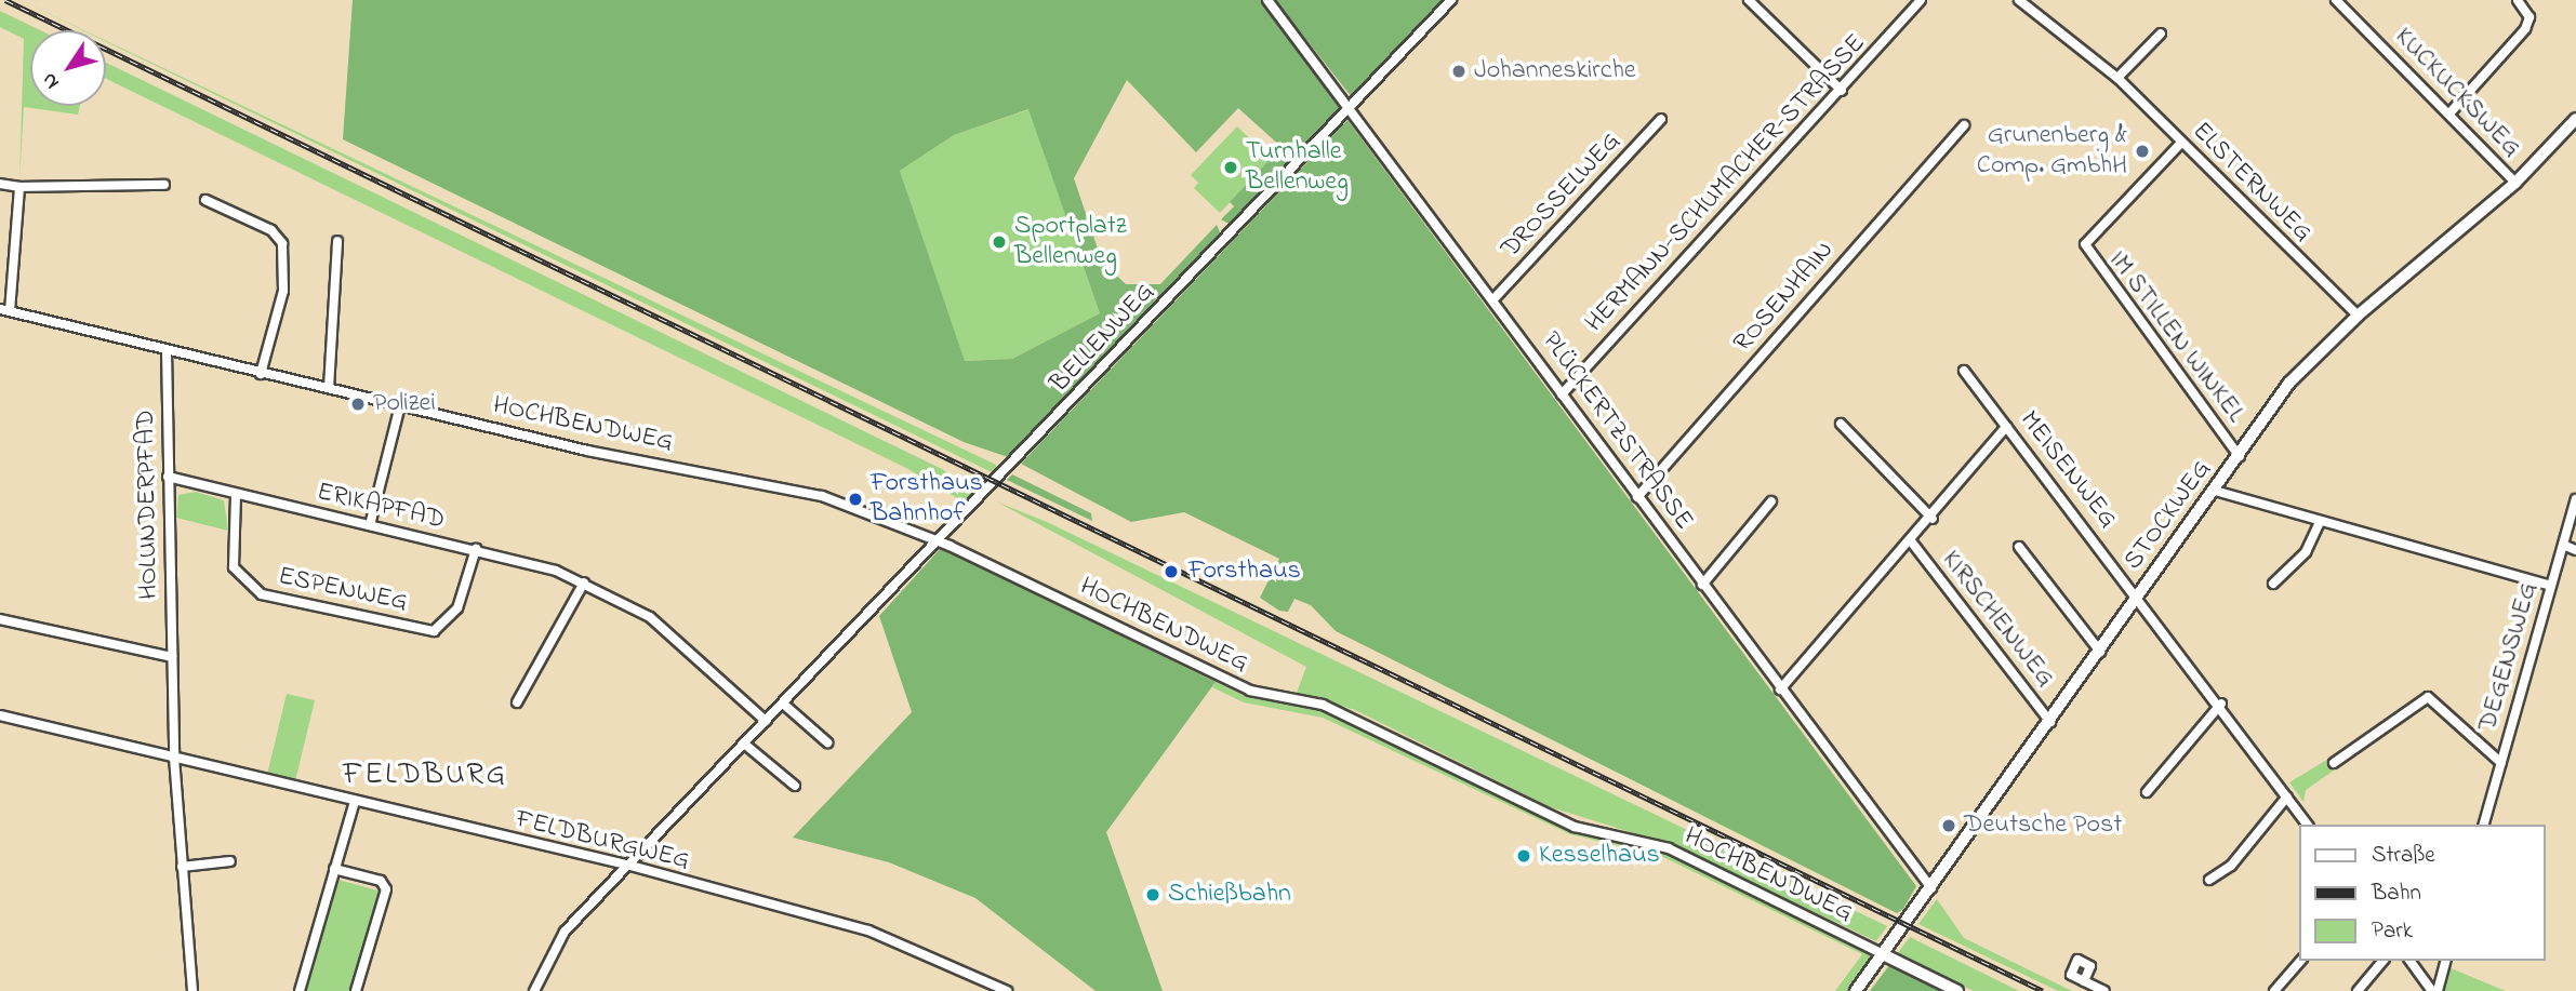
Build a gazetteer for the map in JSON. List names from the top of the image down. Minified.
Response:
{"streets":{"street":["KUCKUCKSWEG","ELSTERNWEG","HERMANN-SCHUMACHER-STRASSE","DROSSELWEG","ROSENHAIN","IM STILLEN WINKEL","BELLENWEG","HOCHBENDWEG","PLÜCKERTZSTRASSE","MEISENWEG","HOLUNDERPFAD","ERIKAPFAD","STOCKWEG","ESPENWEG","KIRSCHENWEG","DEGENSWEG","FELDBURGWEG"]},"crossings":[["KUCKUCKSWEG","STOCKWEG"],["ELSTERNWEG","IM STILLEN WINKEL"],["ELSTERNWEG","STOCKWEG"],["HERMANN-SCHUMACHER-STRASSE","PLÜCKERTZSTRASSE"],["DROSSELWEG","PLÜCKERTZSTRASSE"],["ROSENHAIN","PLÜCKERTZSTRASSE"],["IM STILLEN WINKEL","STOCKWEG"],["BELLENWEG","HOCHBENDWEG"],["BELLENWEG","PLÜCKERTZSTRASSE"],["BELLENWEG","ERIKAPFAD"],["BELLENWEG","FELDBURGWEG"],["HOCHBENDWEG","HOLUNDERPFAD"],["HOCHBENDWEG","STOCKWEG"],["PLÜCKERTZSTRASSE","STOCKWEG"],["MEISENWEG","STOCKWEG"],["HOLUNDERPFAD","ERIKAPFAD"],["HOLUNDERPFAD","FELDBURGWEG"],["ERIKAPFAD","ESPENWEG"],["STOCKWEG","KIRSCHENWEG"]],"districts":["FELDBURG"],"places":["Johanneskirche","Grunenberg & Comp. GmbhH","Turnhalle Bellenweg","Sportplatz Bellenweg","Polizei","Forsthaus Bahnhof","Forsthaus","Deutsche Post","Kesselhaus","Schießbahn"],"legend":["Straße","Bahn","Park"],"north":"bottom left"}
